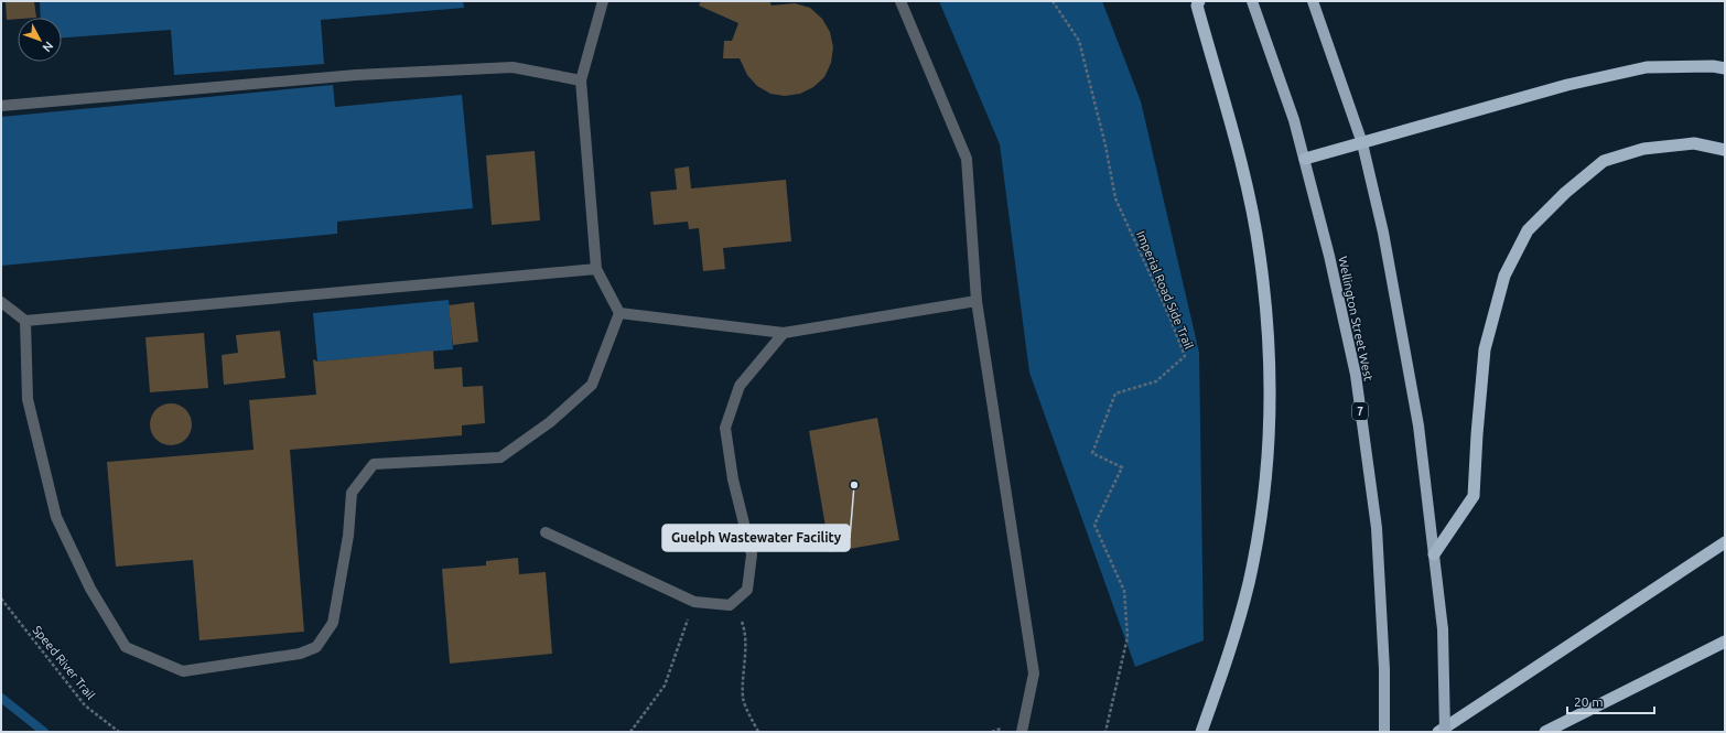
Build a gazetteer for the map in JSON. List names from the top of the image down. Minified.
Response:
{"streets":{"main road":["Wellington Street West","7"],"path":["Imperial Road Side Trail","Speed River Trail"]},"places":["Guelph Wastewater Facility"],"scale_bar":"20 m","north":"bottom right"}
